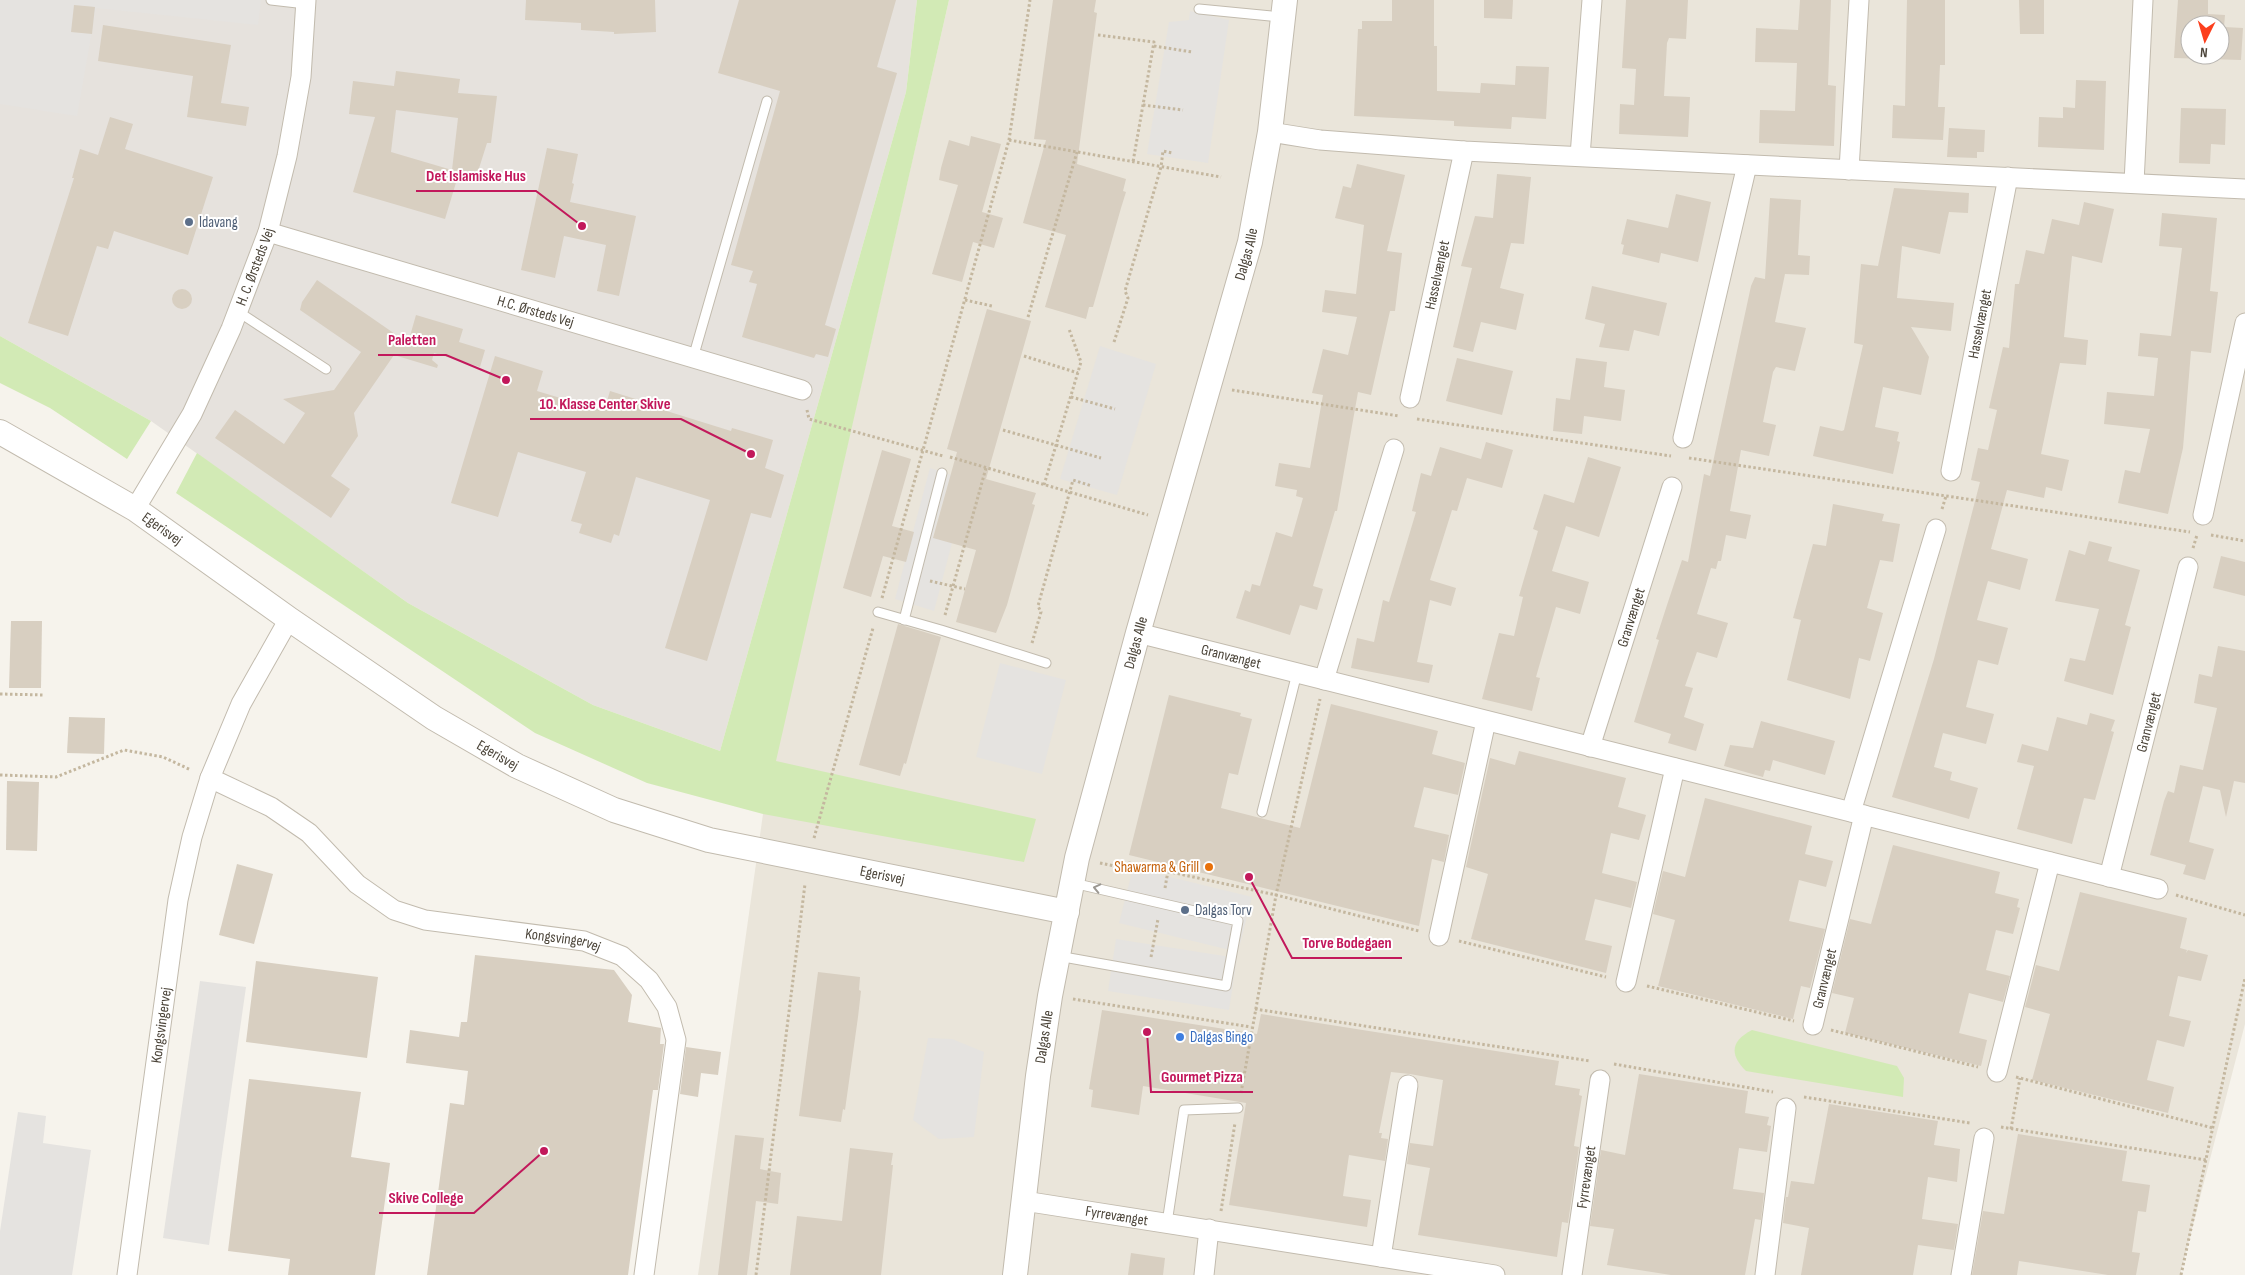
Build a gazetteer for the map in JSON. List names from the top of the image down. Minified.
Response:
{"streets":{"street":["Dalgas Alle","H. C. Ørsteds Vej","Hasselvænget","H.C. Ørsteds Vej","Egerisvej","Granvænget","Kongsvingervej","Fyrrevænget"]},"crossings":[["Dalgas Alle","Egerisvej"],["Dalgas Alle","Granvænget"],["Dalgas Alle","Fyrrevænget"],["H. C. Ørsteds Vej","H.C. Ørsteds Vej"],["H. C. Ørsteds Vej","Egerisvej"],["Egerisvej","Kongsvingervej"]],"places":["Idavang","Det Islamiske Hus","Paletten","10. Klasse Center Skive","Shawarma & Grill","Torve Bodegaen","Dalgas Torv","Gourmet Pizza","Dalgas Bingo","Skive College"],"north":"bottom"}
